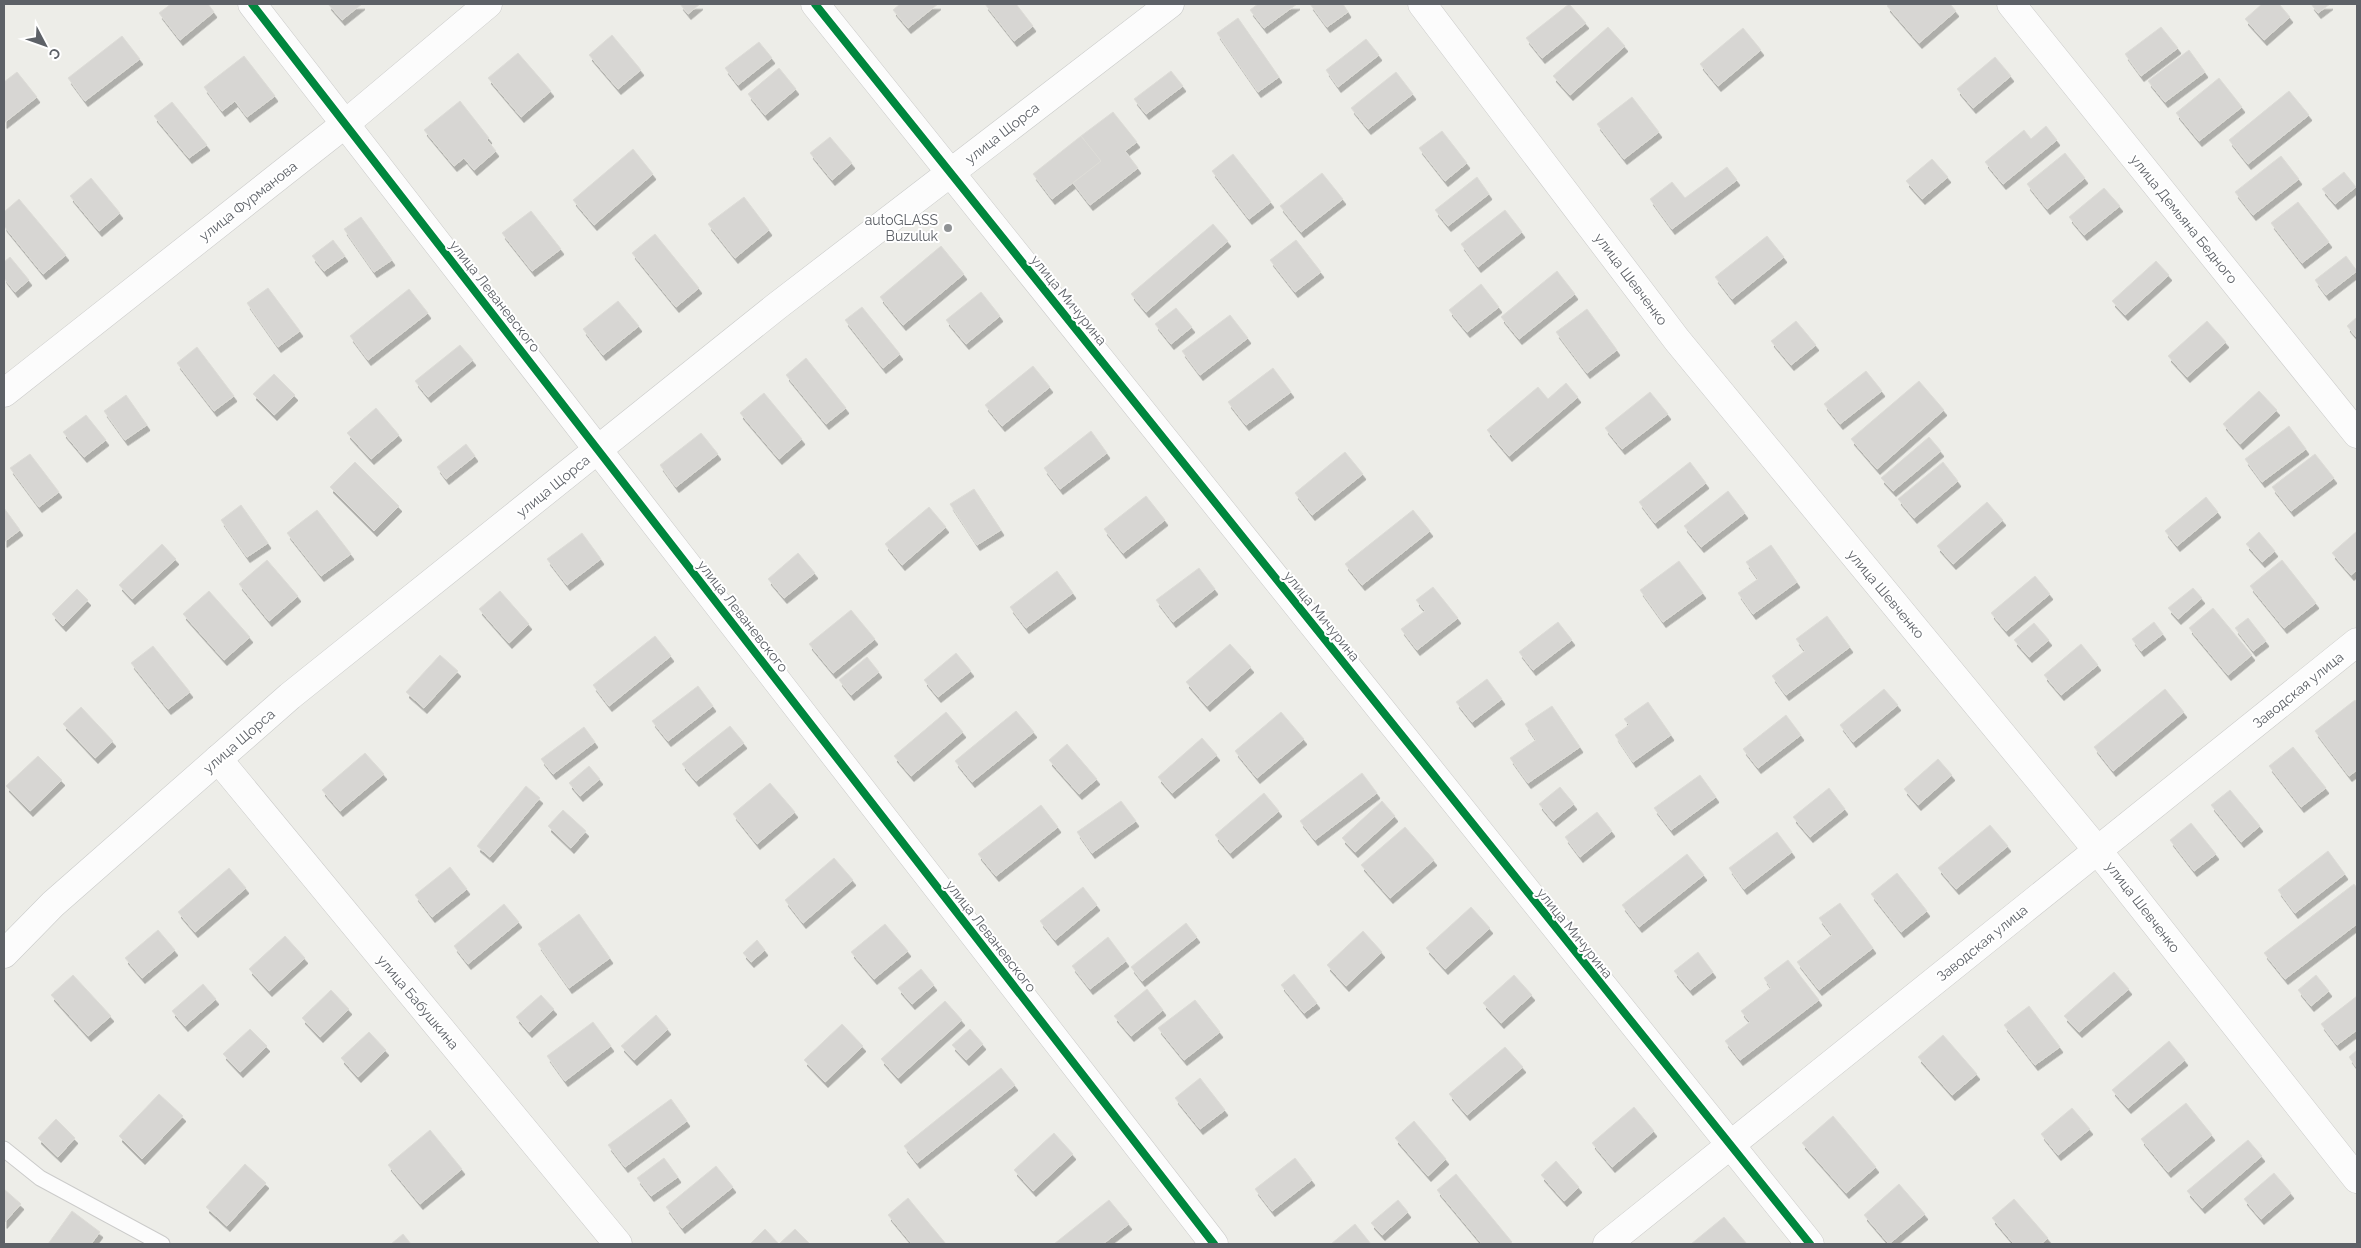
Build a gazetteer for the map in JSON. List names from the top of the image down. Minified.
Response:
{"streets":{"street":["улица Щорса","улица Фурманова","улица Демьяна Бедного","улица Шевченко","улица Леваневского","улица Мичурина","Заводская улица","улица Бабушкина"]},"crossings":[["улица Щорса","улица Леваневского"],["улица Щорса","улица Мичурина"],["улица Щорса","улица Бабушкина"],["улица Фурманова","улица Леваневского"],["улица Шевченко","Заводская улица"],["улица Мичурина","Заводская улица"]],"places":["autoGLASS Buzuluk"],"north":"bottom right"}
